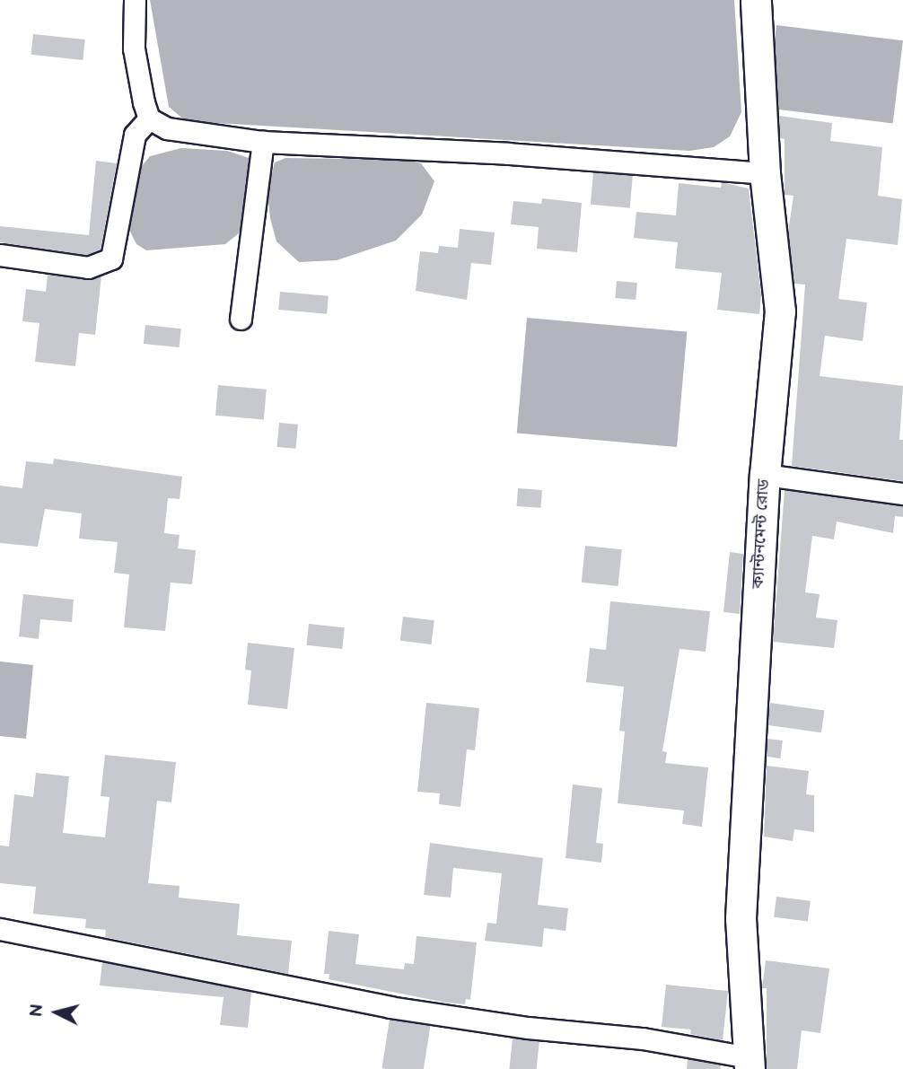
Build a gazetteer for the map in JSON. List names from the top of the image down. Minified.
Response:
{"streets":{"main road":["ক্যান্টনমেন্ট রোড"]},"north":"left"}
